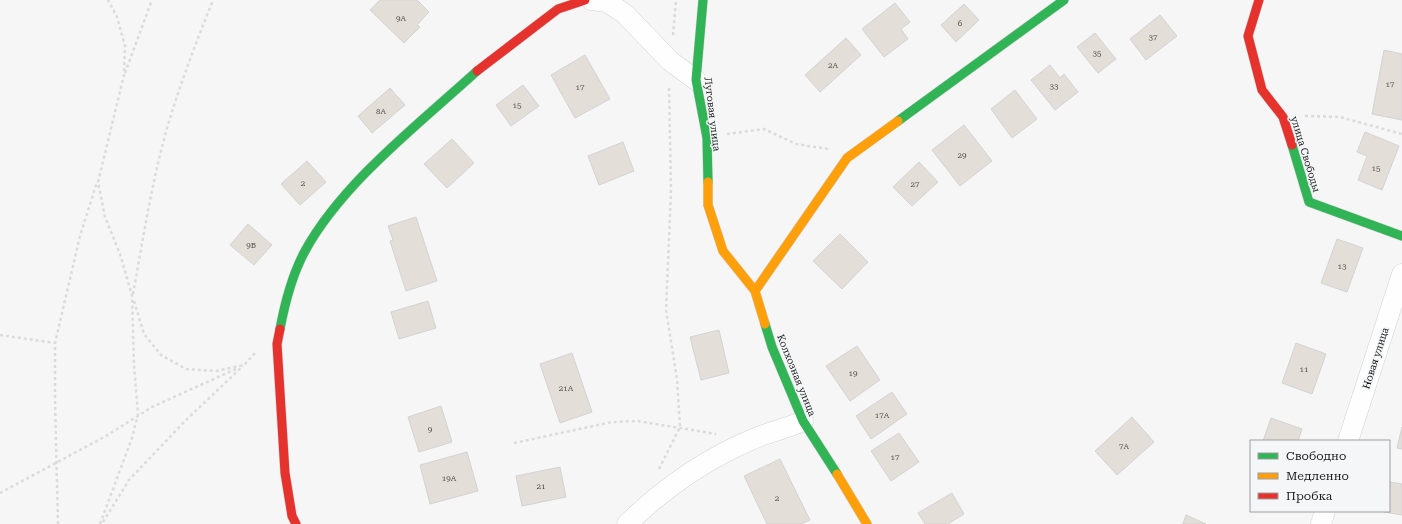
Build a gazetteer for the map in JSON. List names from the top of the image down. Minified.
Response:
{"streets":{"street":["Луговая улица","улица Свободы","Новая улица","Колхозная улица"]},"crossings":[["Луговая улица","Колхозная улица"]],"house_numbers":["9А","6","37","35","2А","17","33","17","15","8А","29","15","2","27","9Б","13","11","19","21А","17А","9","7А","17","19А","21","2"],"legend":["Свободно","Медленно","Пробка"]}
